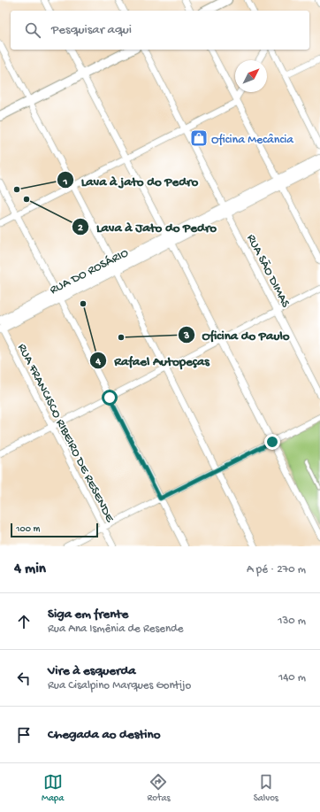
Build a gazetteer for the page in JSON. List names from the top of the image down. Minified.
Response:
{"streets":{"main road":["RUA DO ROSÁRIO"],"street":["RUA SÃO DIMAS","RUA FRANCISCO RIBEIRO DE RESENDE"]},"crossings":[["RUA DO ROSÁRIO","RUA SÃO DIMAS"],["RUA DO ROSÁRIO","RUA FRANCISCO RIBEIRO DE RESENDE"]],"places":{"shop":["Oficina Mecância"],"other":["Lava à jato do Pedro","Lava à Jato do Pedro","Rafael Autopeças","Oficina do Paulo"]},"scale_bar":"100 m","north":"top right","page":{"search":"Pesquisar aqui","scale":"100 m","heading":["4 min","A pé · 270 m"],"list":[["Siga em frente","Rua Ana Ismênia de Resende","130 m"],["Vire à esquerda","Rua Cisalpino Marques Gontijo","140 m"],"Chegada ao destino"],"nav":["Mapa","Rotas","Salvos"]}}
